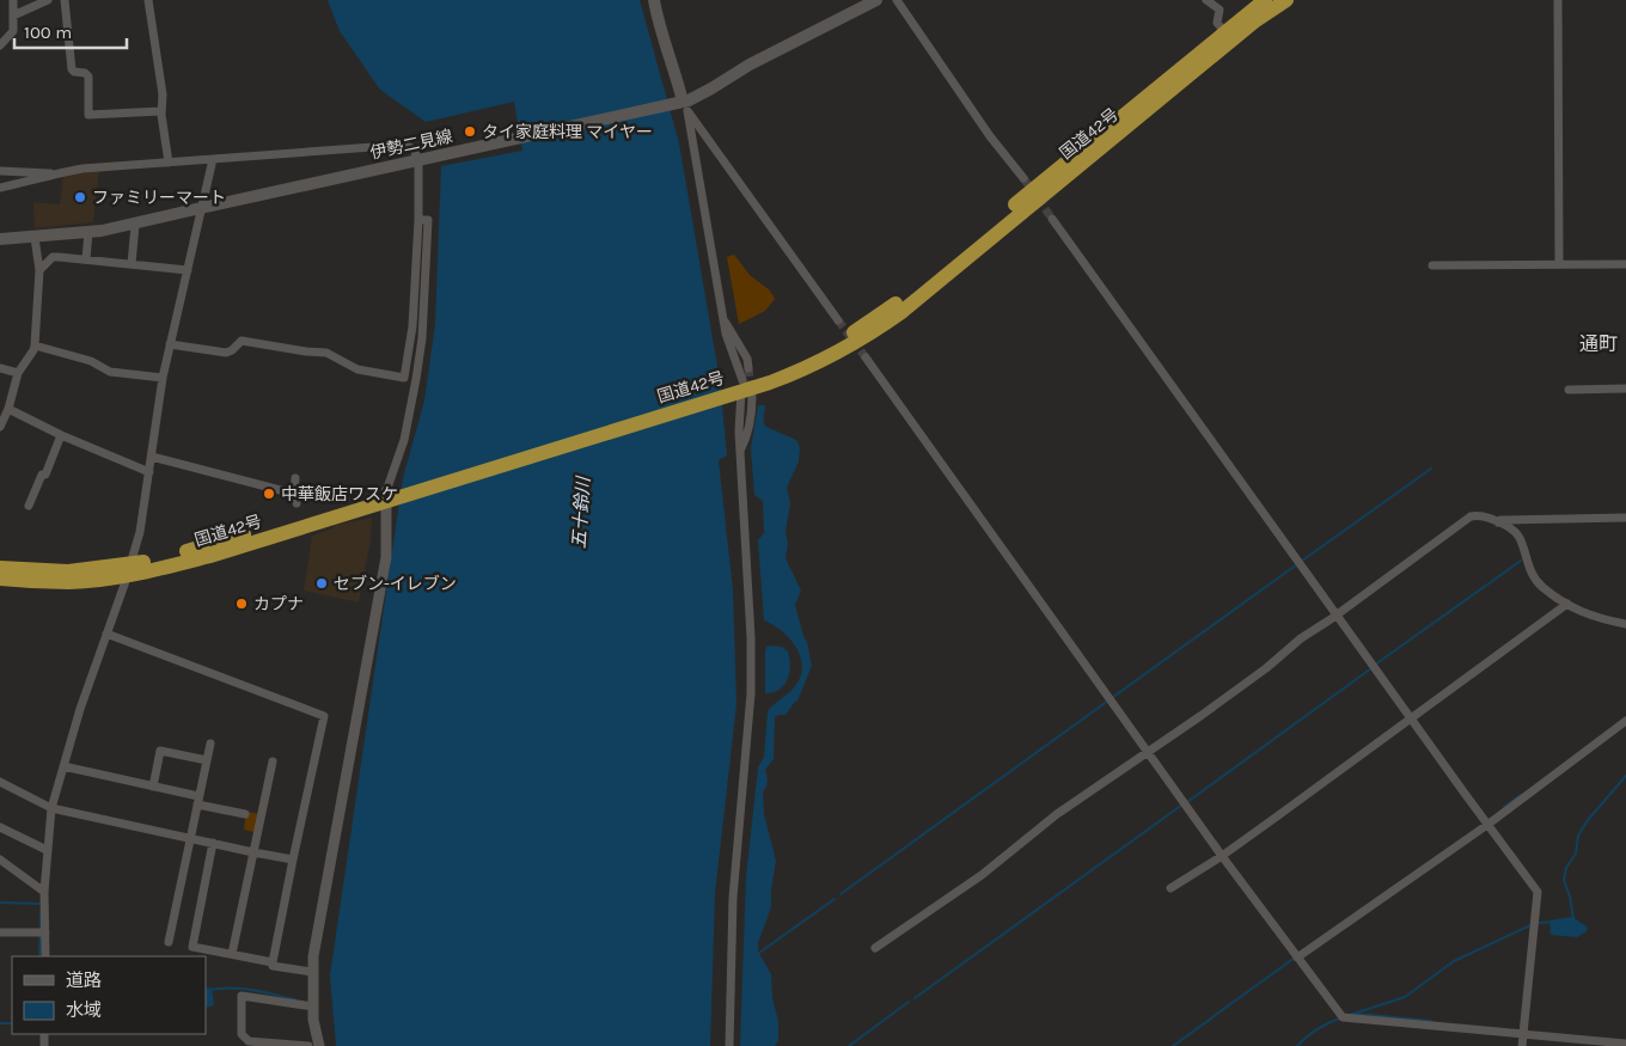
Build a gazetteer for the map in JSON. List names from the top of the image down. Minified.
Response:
{"streets":{"highway":["国道42号"],"main road":["伊勢二見線"]},"districts":["通町"],"water":["五十鈴川"],"places":["タイ家庭料理 マイヤー","ファミリーマート","中華飯店ワスケ","セブン-イレブン","カプナ"],"legend":["道路","水域"],"scale_bar":"100 m"}
